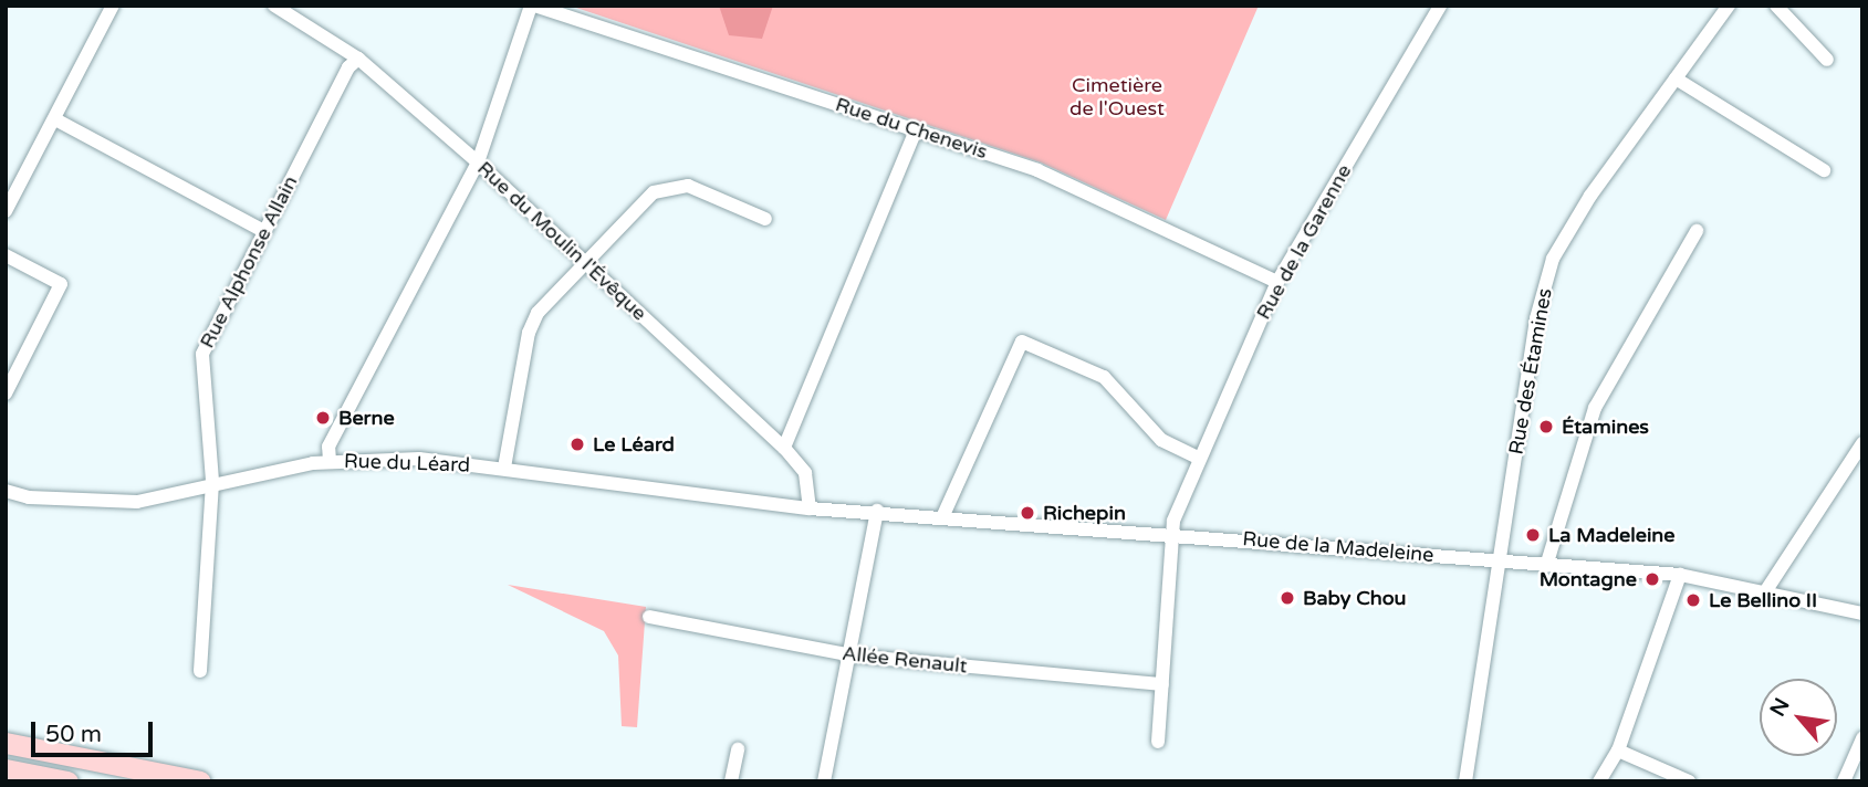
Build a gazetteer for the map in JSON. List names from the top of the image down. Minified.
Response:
{"streets":{"street":["Rue du Chenevis","Rue du Moulin l'Évêque","Rue de la Garenne","Rue Alphonse Allain","Rue des Étamines","Rue du Léard","Rue de la Madeleine","Allée Renault"]},"crossings":[["Rue du Chenevis","Rue de la Garenne"],["Rue du Moulin l'Évêque","Rue Alphonse Allain"],["Rue du Moulin l'Évêque","Rue du Léard"],["Rue du Moulin l'Évêque","Rue de la Madeleine"],["Rue de la Garenne","Rue de la Madeleine"],["Rue de la Garenne","Allée Renault"],["Rue Alphonse Allain","Rue du Léard"],["Rue des Étamines","Rue de la Madeleine"],["Rue du Léard","Rue de la Madeleine"]],"parks":["Cimetière de l'Ouest"],"places":["Berne","Étamines","Le Léard","Richepin","La Madeleine","Montagne","Baby Chou","Le Bellino II"],"scale_bar":"50 m","north":"top left"}
